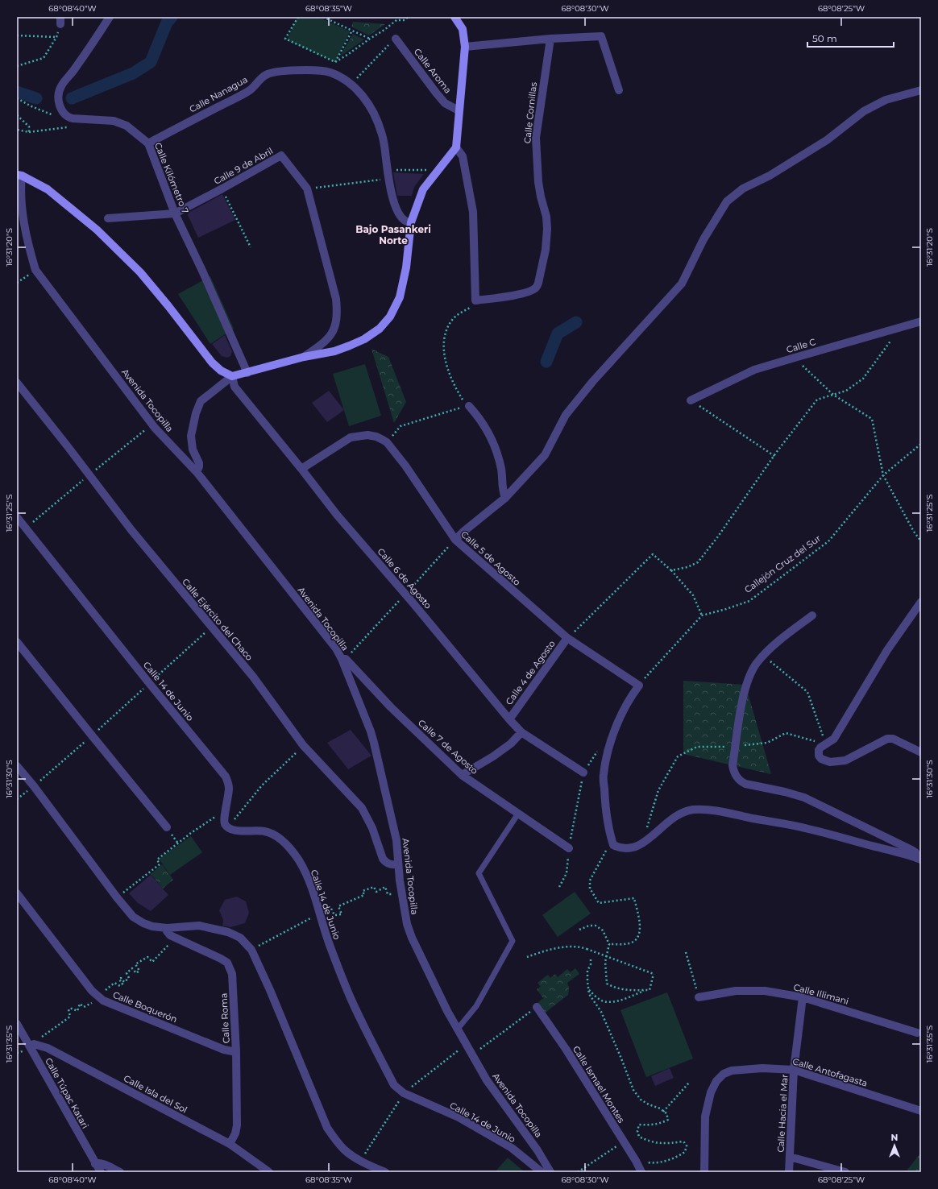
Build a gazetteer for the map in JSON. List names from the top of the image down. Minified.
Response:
{"streets":{"street":["Calle Aroma","Calle Nanagua","Calle Cornillas","Calle 9 de Abril","Calle Kilómetro 7","Calle C","Avenida Tocopilla","Calle 5 de Agosto","Calle 6 de Agosto","Calle Ejército del Chaco","Calle 4 de Agosto","Calle 14 de Junio","Calle 7 de Agosto","Calle Illimani","Calle Boquerón","Calle Roma","Calle Antofagasta","Calle Ismael Montes","Calle Túpac Katari","Calle Isla del Sol","Calle Hacia el Mar"],"path":["Callejón Cruz del Sur"]},"crossings":[["Calle Nanagua","Calle Kilómetro 7"],["Calle 9 de Abril","Calle Kilómetro 7"],["Avenida Tocopilla","Calle Ejército del Chaco"],["Avenida Tocopilla","Calle 7 de Agosto"],["Calle 5 de Agosto","Calle 6 de Agosto"],["Calle 5 de Agosto","Calle 4 de Agosto"],["Calle 6 de Agosto","Calle 4 de Agosto"],["Calle Illimani","Calle Hacia el Mar"],["Calle Boquerón","Calle Roma"],["Calle Roma","Calle Isla del Sol"],["Calle Antofagasta","Calle Hacia el Mar"],["Calle Túpac Katari","Calle Isla del Sol"]],"districts":["Bajo Pasankeri Norte"],"scale_bar":"50 m","north":"top","coordinates":["68°08'40\"W","68°08'35\"W","68°08'30\"W","68°08'25\"W","16°31'20\"S","16°31'25\"S","16°31'30\"S","16°31'35\"S"]}
